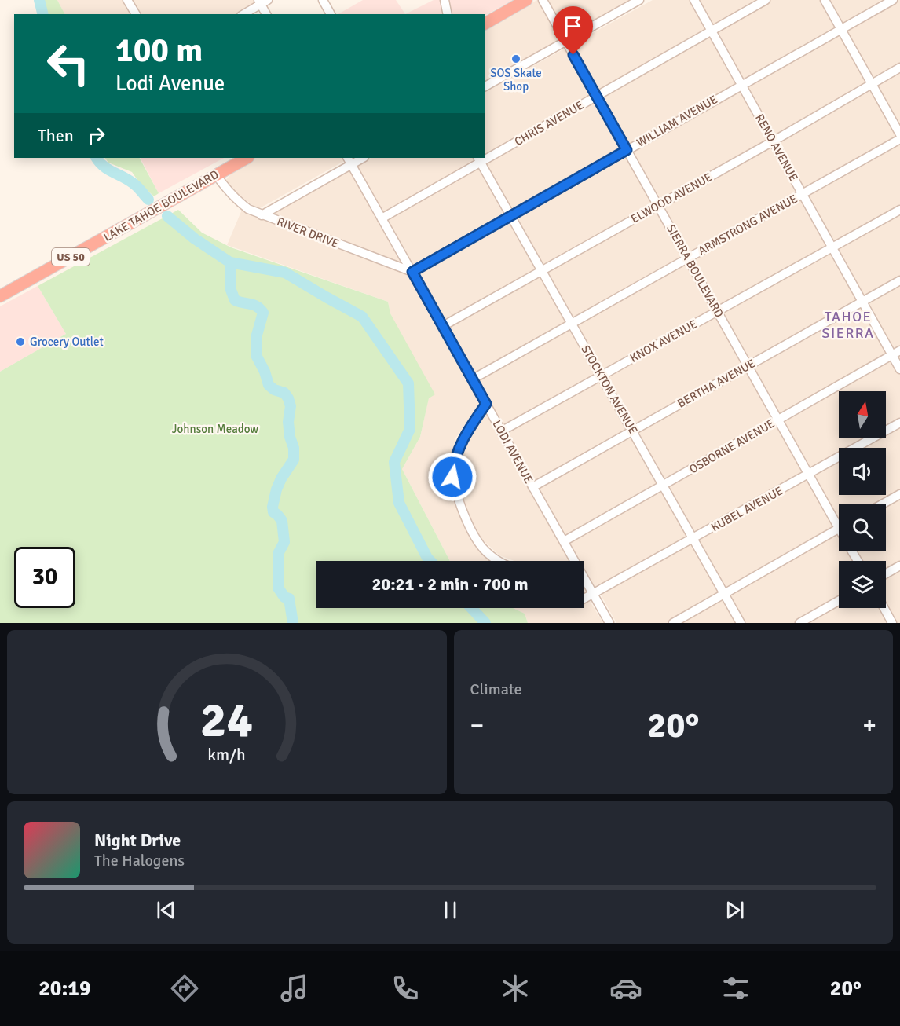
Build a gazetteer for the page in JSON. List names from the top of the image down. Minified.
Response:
{"streets":{"highway":["LAKE TAHOE BOULEVARD","US 50"],"street":["WILLIAM AVENUE","CHRIS AVENUE","RENO AVENUE","ELWOOD AVENUE","ARMSTRONG AVENUE","RIVER DRIVE","SIERRA BOULEVARD","KNOX AVENUE","BERTHA AVENUE","STOCKTON AVENUE","OSBORNE AVENUE","LODI AVENUE","KUBEL AVENUE"]},"crossings":[["WILLIAM AVENUE","RENO AVENUE"],["WILLIAM AVENUE","RIVER DRIVE"],["WILLIAM AVENUE","SIERRA BOULEVARD"],["WILLIAM AVENUE","STOCKTON AVENUE"],["WILLIAM AVENUE","LODI AVENUE"],["CHRIS AVENUE","RENO AVENUE"],["CHRIS AVENUE","SIERRA BOULEVARD"],["CHRIS AVENUE","STOCKTON AVENUE"],["CHRIS AVENUE","LODI AVENUE"],["RENO AVENUE","ELWOOD AVENUE"],["RENO AVENUE","ARMSTRONG AVENUE"],["RENO AVENUE","KNOX AVENUE"],["RENO AVENUE","BERTHA AVENUE"],["RENO AVENUE","OSBORNE AVENUE"],["ELWOOD AVENUE","SIERRA BOULEVARD"],["ELWOOD AVENUE","STOCKTON AVENUE"],["ELWOOD AVENUE","LODI AVENUE"],["LAKE TAHOE BOULEVARD","RIVER DRIVE"],["ARMSTRONG AVENUE","SIERRA BOULEVARD"],["ARMSTRONG AVENUE","STOCKTON AVENUE"],["ARMSTRONG AVENUE","LODI AVENUE"],["RIVER DRIVE","LODI AVENUE"],["SIERRA BOULEVARD","KNOX AVENUE"],["SIERRA BOULEVARD","BERTHA AVENUE"],["SIERRA BOULEVARD","OSBORNE AVENUE"],["SIERRA BOULEVARD","KUBEL AVENUE"],["KNOX AVENUE","STOCKTON AVENUE"],["KNOX AVENUE","LODI AVENUE"],["BERTHA AVENUE","STOCKTON AVENUE"],["BERTHA AVENUE","LODI AVENUE"],["STOCKTON AVENUE","OSBORNE AVENUE"],["STOCKTON AVENUE","KUBEL AVENUE"],["OSBORNE AVENUE","LODI AVENUE"],["LODI AVENUE","KUBEL AVENUE"]],"districts":["TAHOE SIERRA"],"parks":["Johnson Meadow"],"places":["SOS Skate Shop","Grocery Outlet"],"north":"top","page":{"turn":["100 m","Lodi Avenue"],"then":"Then","limit":"30","trip":"20:21 · 2 min · 700 m","tile":"Climate","heat":["−","20°","+"],"song":["Night Drive","The Halogens"],"tabs":["20:19","20°"],"gauge":["24","km/h"]}}
